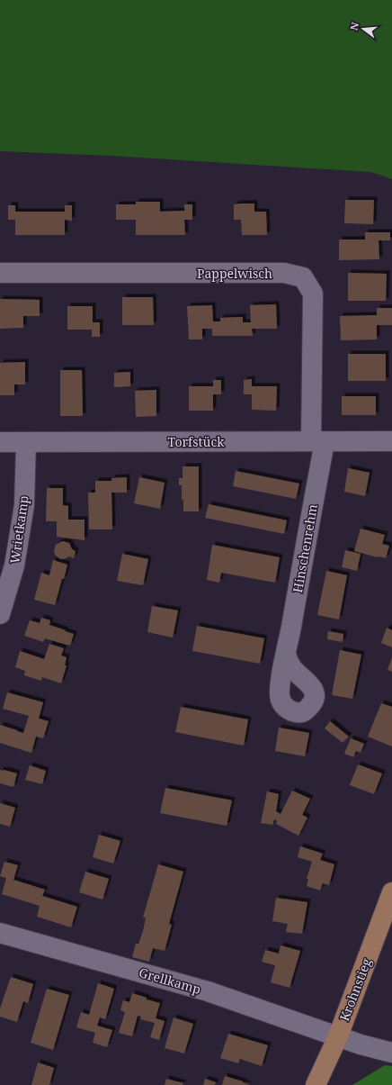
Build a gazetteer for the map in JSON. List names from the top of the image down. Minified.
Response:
{"streets":{"main road":["Krohnstieg"],"street":["Pappelwisch","Torfstück","Wrietkamp","Hinschenrehm","Grellkamp"]},"crossings":[["Pappelwisch","Torfstück"],["Pappelwisch","Hinschenrehm"],["Torfstück","Wrietkamp"],["Torfstück","Hinschenrehm"],["Grellkamp","Krohnstieg"]],"north":"left"}
